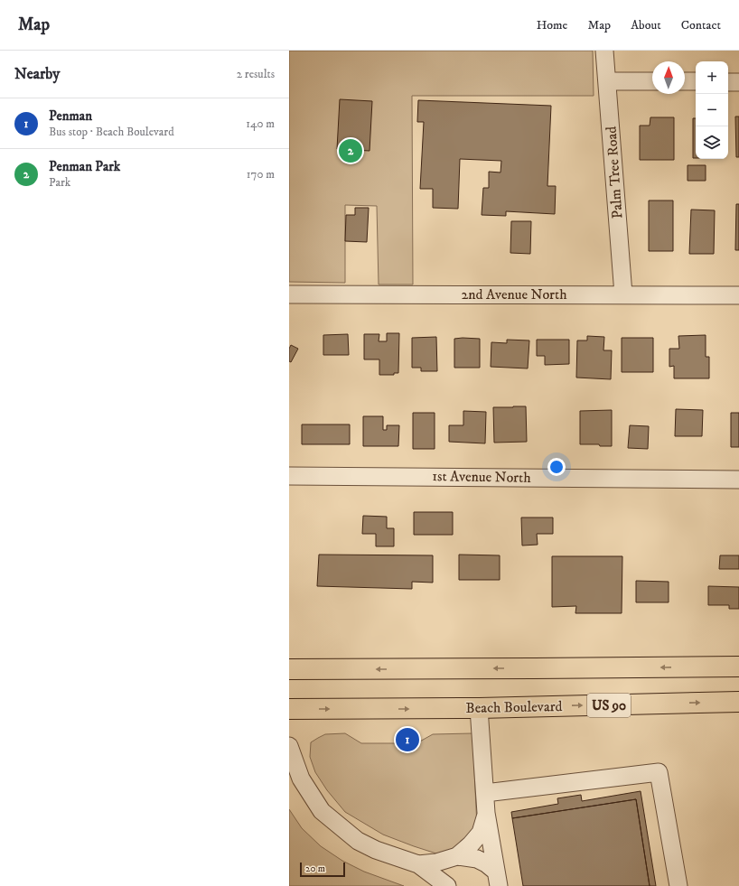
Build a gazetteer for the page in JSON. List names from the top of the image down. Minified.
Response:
{"streets":{"highway":["US 90","Beach Boulevard"],"street":["Palm Tree Road","2nd Avenue North","1st Avenue North"]},"crossings":[["Palm Tree Road","2nd Avenue North"]],"scale_bar":"20 m","north":"top","page":{"header":"Map","nav":["Home","Map","About","Contact"],"heading":["Nearby","2 results"],"map_buttons":["+","−"],"list":[{"mark":"1","name":"Penman","note":"Bus stop · Beach Boulevard","value":"140 m"},{"mark":"2","name":"Penman Park","note":"Park","value":"170 m"}],"pins":["2","1"],"scale":"20 m"}}
